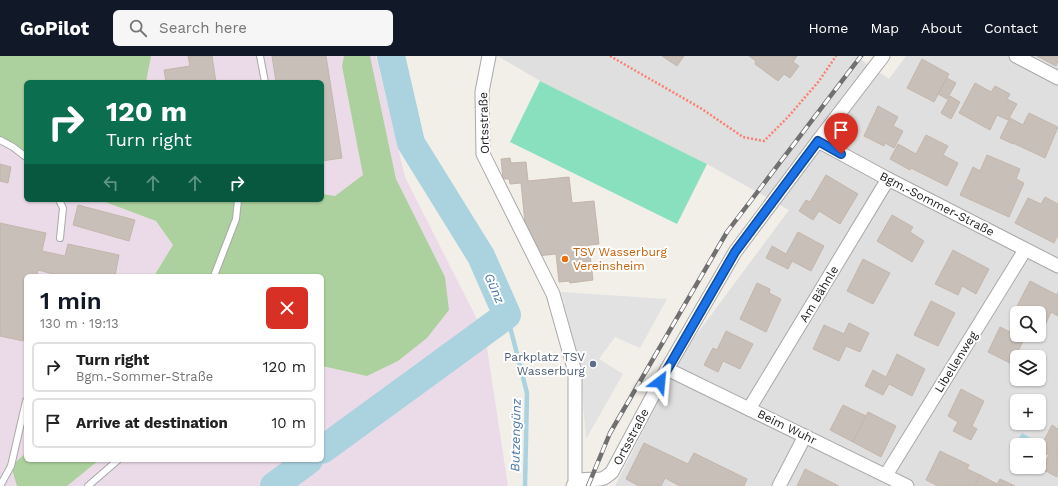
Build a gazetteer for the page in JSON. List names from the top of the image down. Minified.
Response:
{"streets":{"street":["Ortsstraße","Bgm.-Sommer-Straße","Am Bähnle","Libellenweg","Beim Wuhr"]},"crossings":[["Ortsstraße","Bgm.-Sommer-Straße"],["Ortsstraße","Beim Wuhr"],["Bgm.-Sommer-Straße","Am Bähnle"],["Bgm.-Sommer-Straße","Libellenweg"],["Am Bähnle","Beim Wuhr"],["Libellenweg","Beim Wuhr"]],"water":["Günz","Butzengünz"],"places":["TSV Wasserburg Vereinsheim","Parkplatz TSV Wasserburg"],"page":{"header":"GoPilot","search":"Search here","nav":["Home","Map","About","Contact"],"turn":["120 m","Turn right"],"heading":["1 min","130 m · 19:13"],"map_buttons":["+","−"],"list":[{"name":"Turn right","note":"Bgm.-Sommer-Straße","value":"120 m"},{"name":"Arrive at destination","value":"10 m"}]}}
